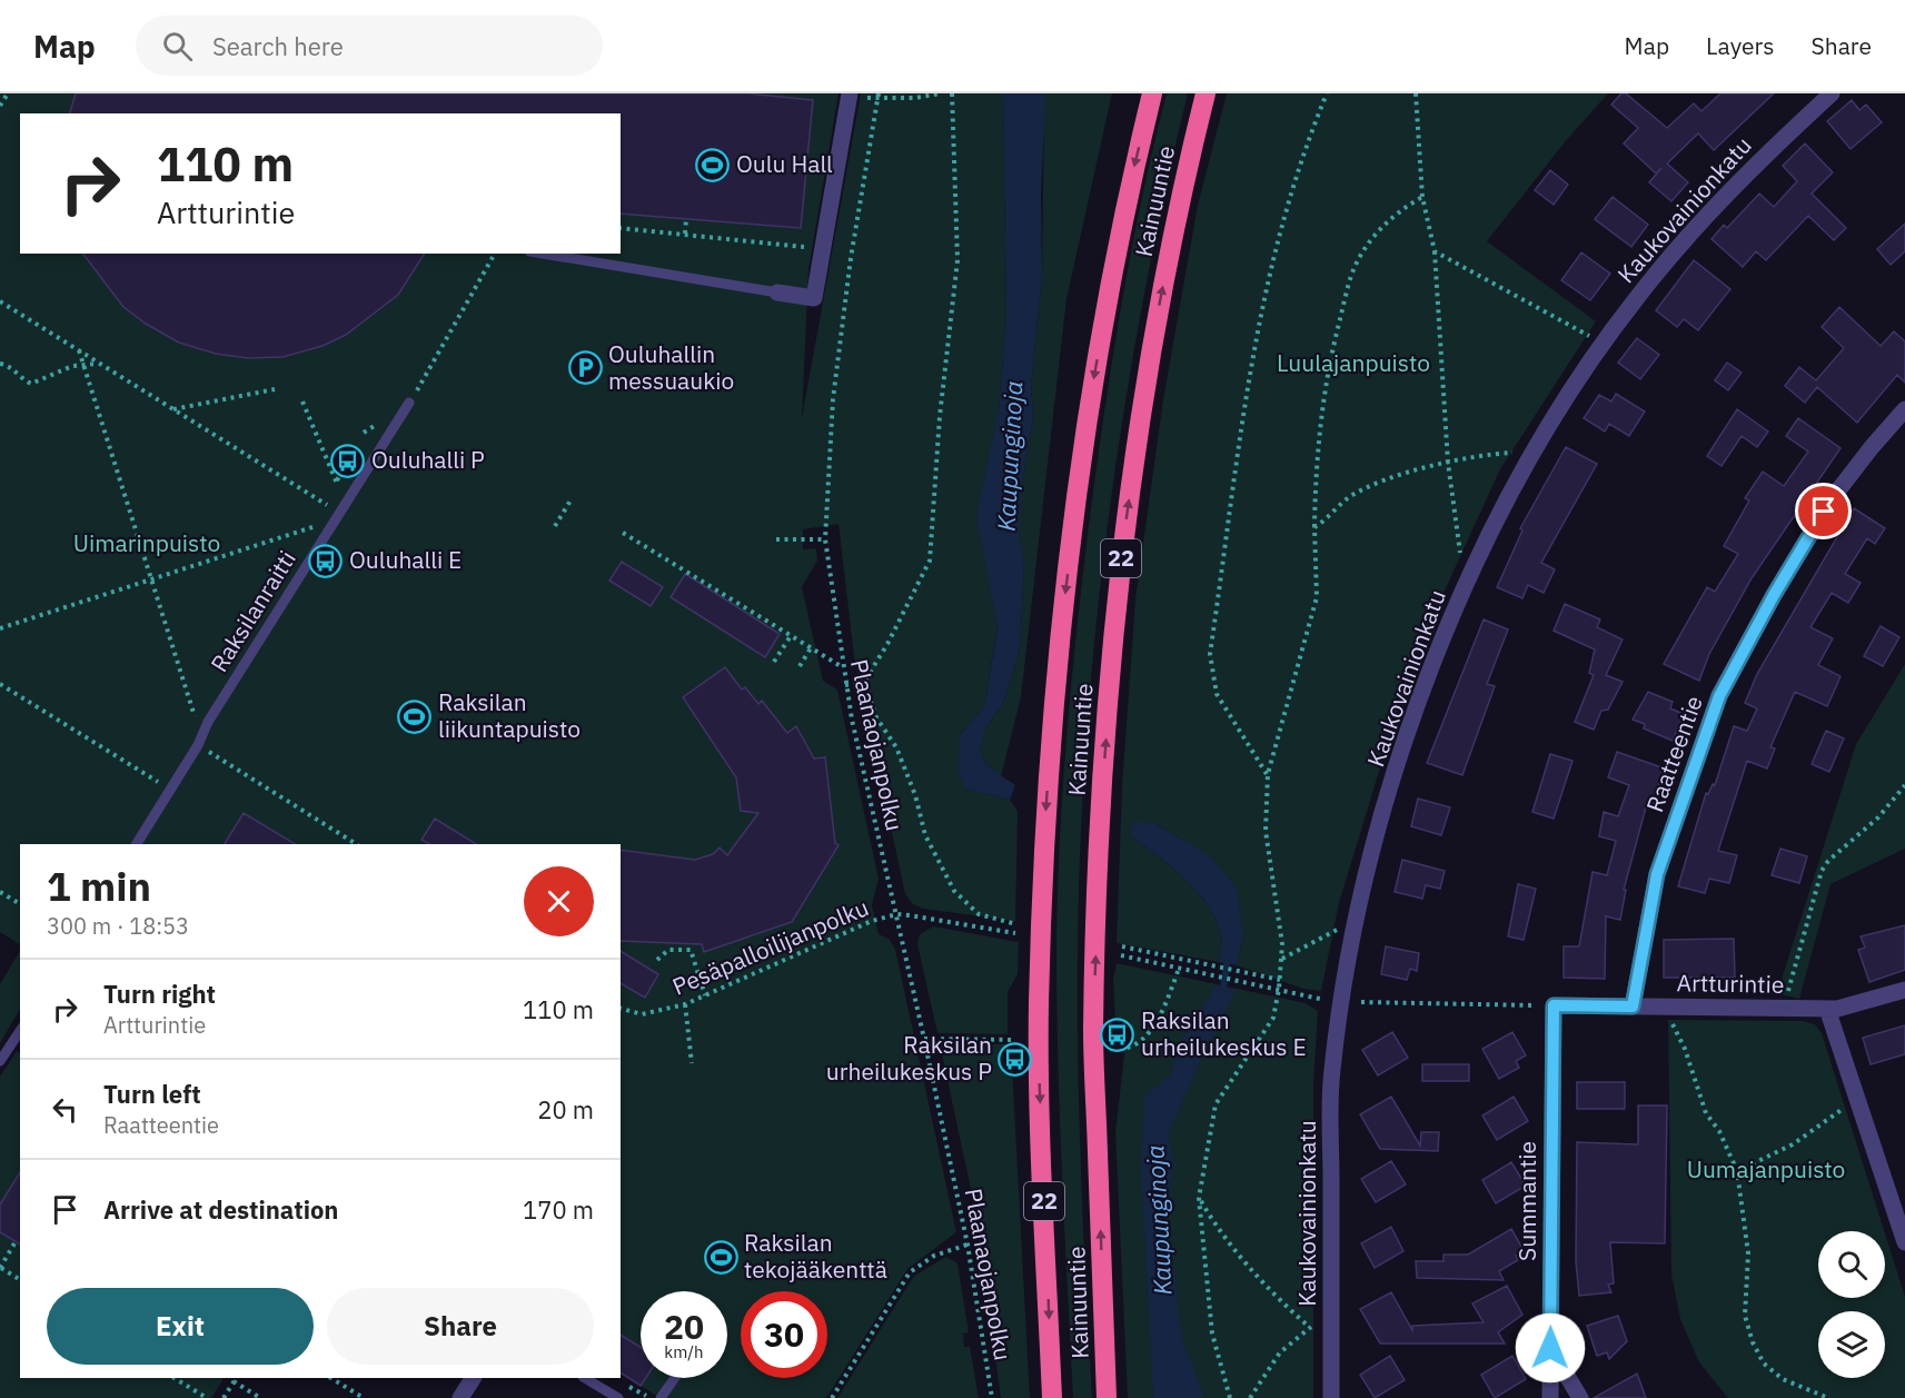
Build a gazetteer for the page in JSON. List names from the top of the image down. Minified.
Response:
{"streets":{"highway":["Kainuuntie","22"],"street":["Kaukovainionkatu","Raatteentie","Artturintie","Summantie"],"lane":["Raksilanraitti"],"path":["Plaanaojanpolku","Pesäpalloilijanpolku"]},"crossings":[["Plaanaojanpolku","Pesäpalloilijanpolku"],["Raatteentie","Artturintie"],["Artturintie","Summantie"]],"water":["Kaupunginoja"],"parks":["Luulajanpuisto","Uimarinpuisto","Uumajanpuisto"],"places":{"sports":["Oulu Hall","Raksilan liikuntapuisto","Raksilan tekojääkenttä"],"parking":["Ouluhallin messuaukio"],"bus stop":["Ouluhalli P","Ouluhalli E","Raksilan urheilukeskus E","Raksilan urheilukeskus P"]},"page":{"header":"Map","search":"Search here","nav":["Map","Layers","Share"],"turn":["110 m","Artturintie"],"heading":["1 min","300 m · 18:53"],"list":[{"name":"Turn right","note":"Artturintie","value":"110 m"},{"name":"Turn left","note":"Raatteentie","value":"20 m"},{"name":"Arrive at destination","value":"170 m"}],"buttons":["Exit","Share"],"speed":"20 km/h","limit":"30"}}
